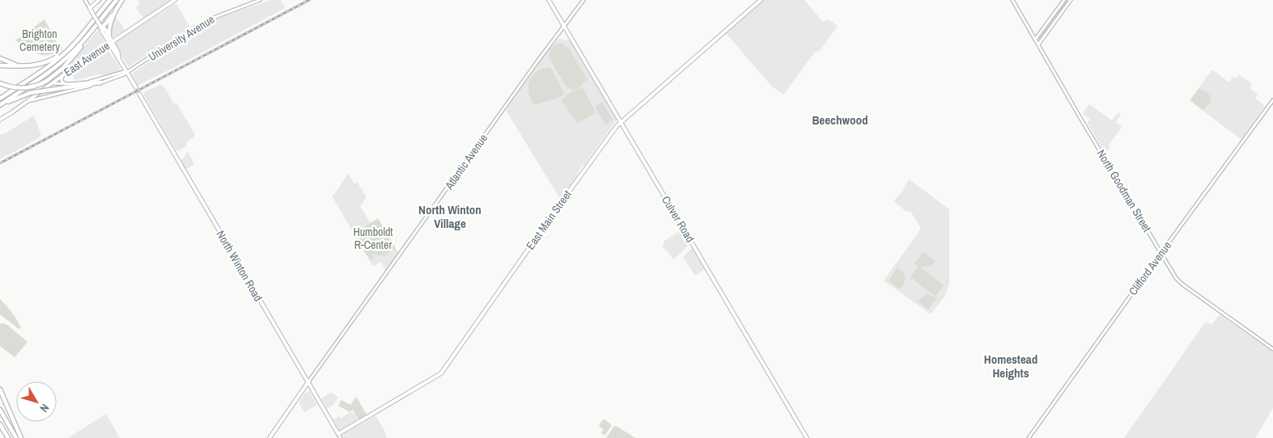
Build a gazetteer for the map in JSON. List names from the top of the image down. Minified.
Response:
{"streets":{"main road":["University Avenue","East Avenue","Atlantic Avenue","North Goodman Street","Culver Road","East Main Street","North Winton Road","Clifford Avenue"]},"crossings":[["University Avenue","East Avenue"],["Atlantic Avenue","Culver Road"],["Atlantic Avenue","North Winton Road"],["North Goodman Street","Clifford Avenue"],["Culver Road","East Main Street"],["East Main Street","North Winton Road"]],"districts":["Beechwood","North Winton Village","Homestead Heights"],"parks":["Brighton Cemetery","Humboldt R-Center"],"north":"bottom right"}
